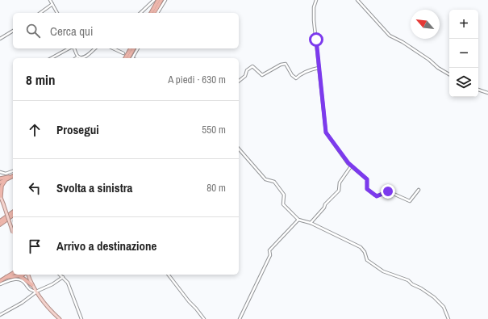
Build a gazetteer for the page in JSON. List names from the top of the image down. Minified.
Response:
{"north":"top left","page":{"map_buttons":["+","−"],"search":"Cerca qui","heading":["8 min","A piedi · 630 m"],"list":[["Prosegui","550 m"],["Svolta a sinistra","80 m"],"Arrivo a destinazione"]}}
